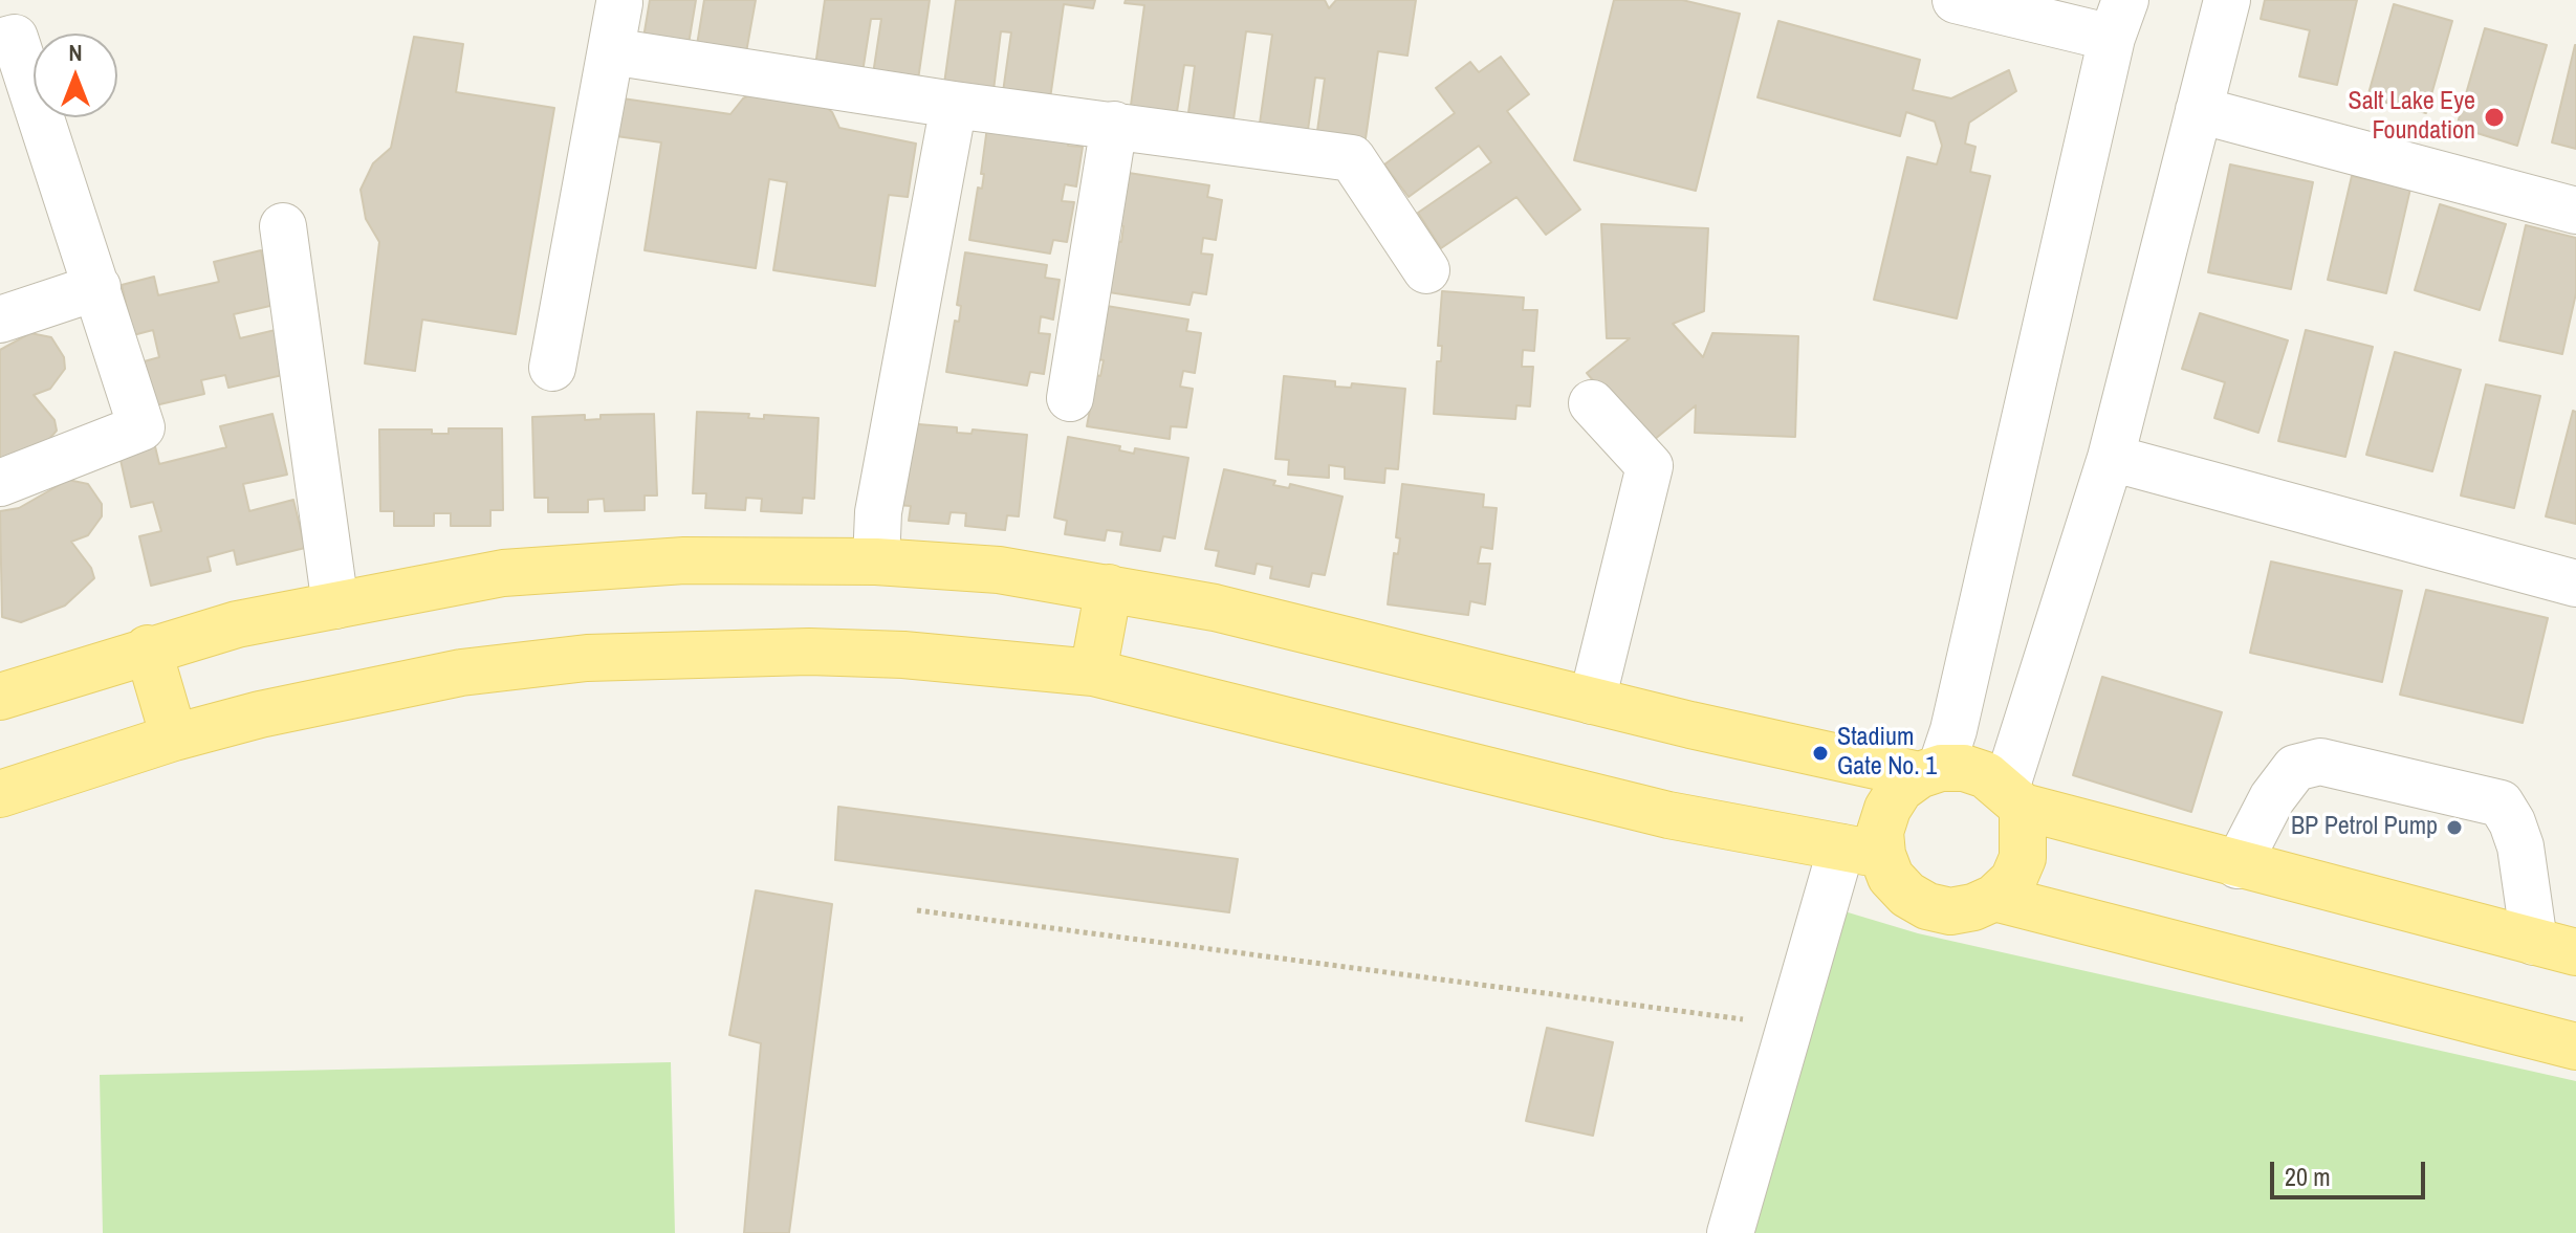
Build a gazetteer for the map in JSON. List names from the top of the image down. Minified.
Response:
{"places":["Salt Lake Eye Foundation","Stadium Gate No. 1","BP Petrol Pump"],"scale_bar":"20 m","north":"top"}
